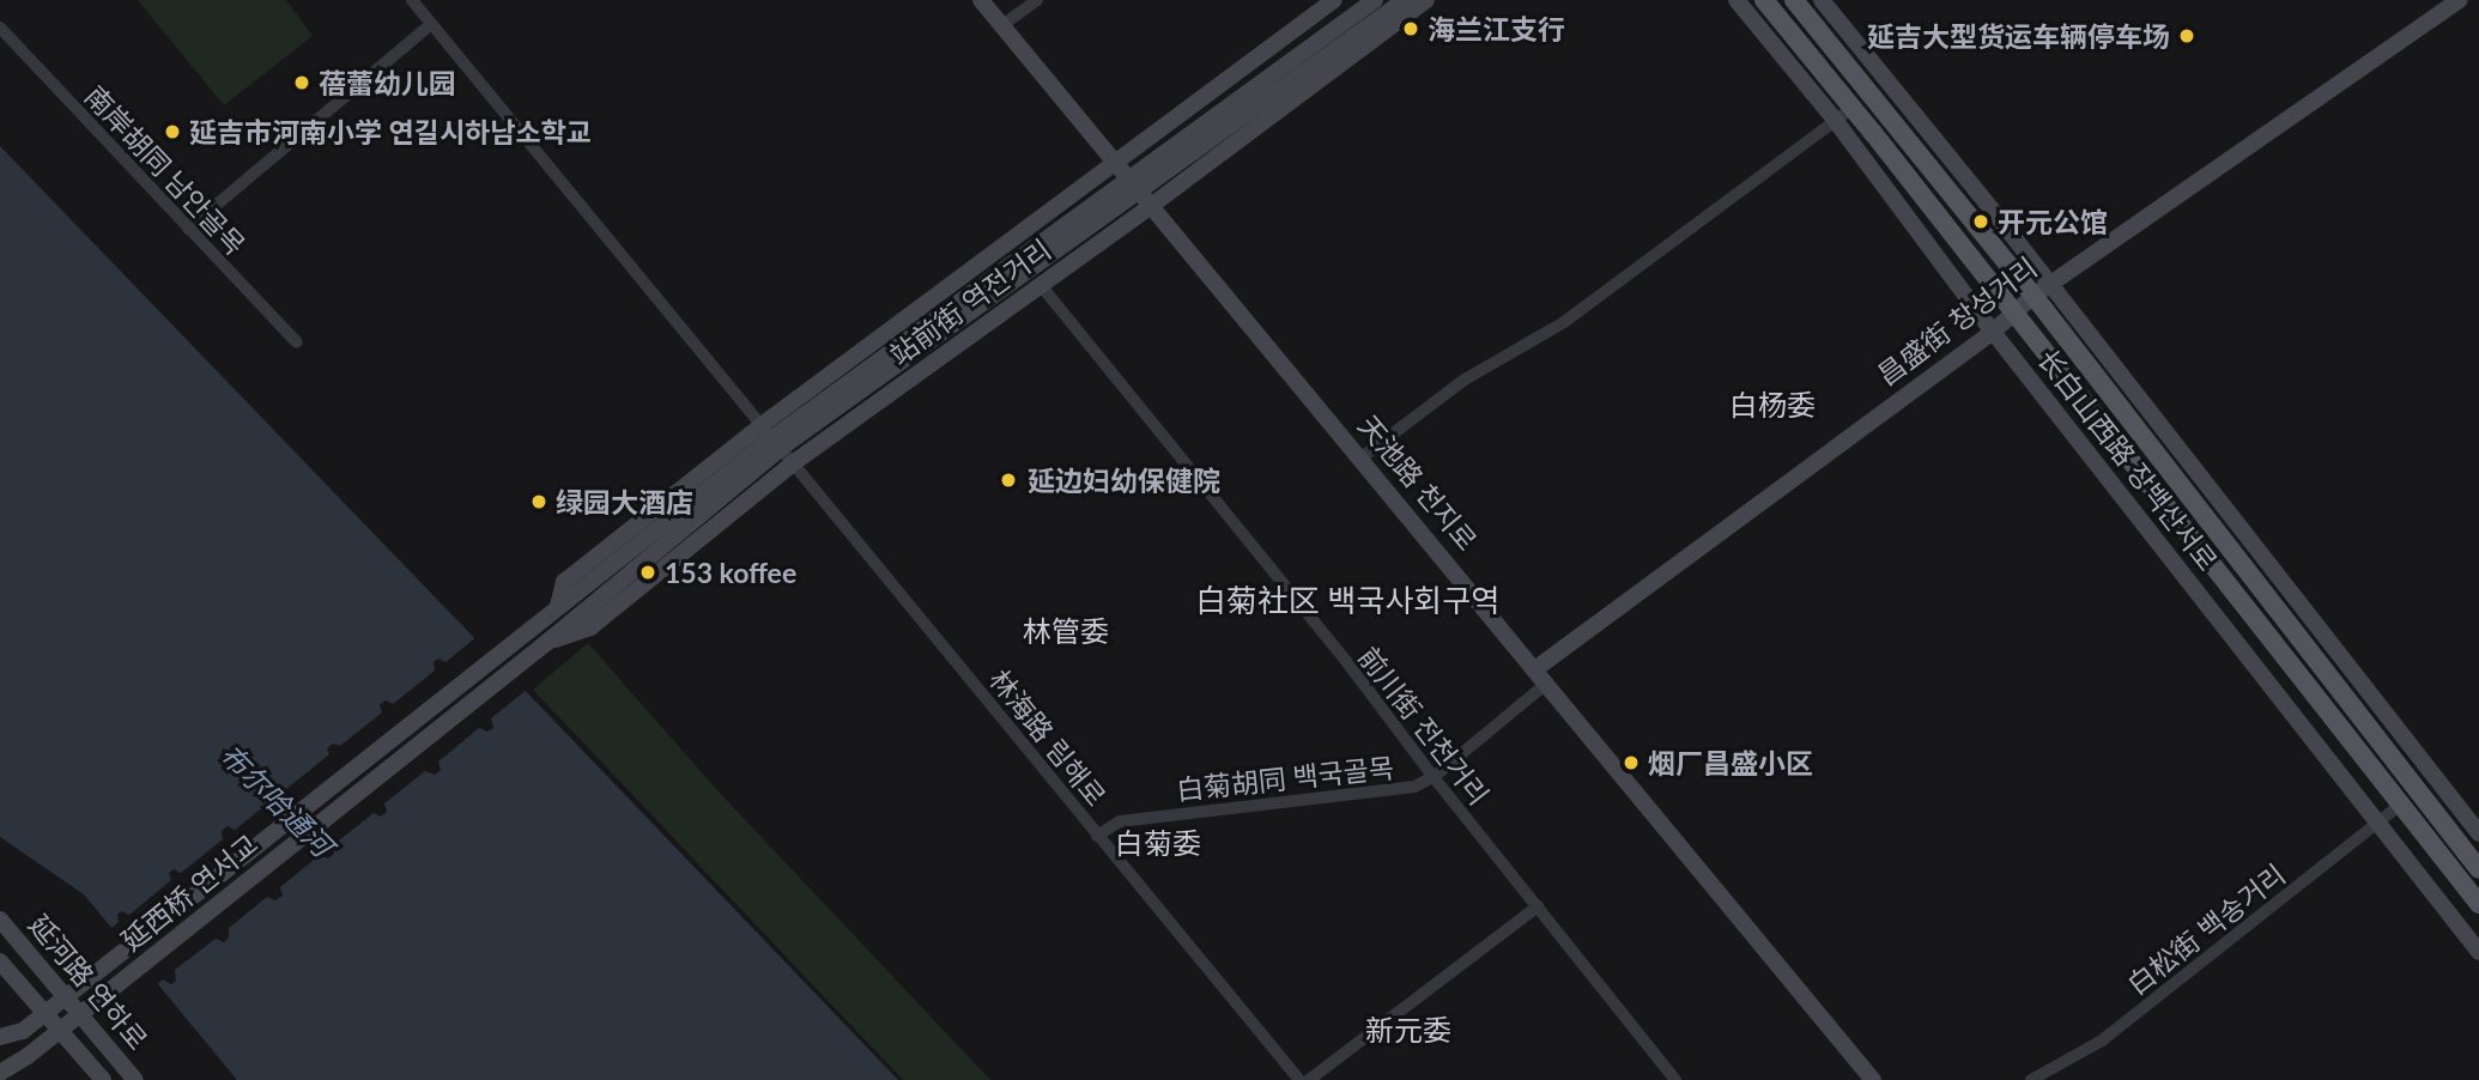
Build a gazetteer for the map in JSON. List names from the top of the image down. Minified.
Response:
{"streets":{"main road":["长白山西路 장백산서로"],"street":["南岸胡同 남안골목","站前街 역전거리","昌盛街 창성거리","天池路 천지로","前川街 전천거리","林海路 림해로","白菊胡同 백국골목","延西桥 연서교","白松街 백송거리","延河路 연하로"]},"crossings":[["站前街 역전거리","天池路 천지로"],["站前街 역전거리","前川街 전천거리"],["站前街 역전거리","林海路 림해로"],["站前街 역전거리","延西桥 연서교"],["昌盛街 창성거리","长白山西路 장백산서로"],["昌盛街 창성거리","天池路 천지로"],["长白山西路 장백산서로","白松街 백송거리"],["天池路 천지로","白菊胡同 백국골목"],["前川街 전천거리","白菊胡同 백국골목"],["林海路 림해로","白菊胡同 백국골목"]],"districts":["白杨委","白菊社区 백국사회구역","林管委","白菊委","新元委"],"water":["布尔哈通河"],"places":["海兰江支行","延吉大型货运车辆停车场","蓓蕾幼儿园","延吉市河南小学 연길시하남소학교","开元公馆","延边妇幼保健院","绿园大酒店","153 koffee","烟厂昌盛小区"]}
